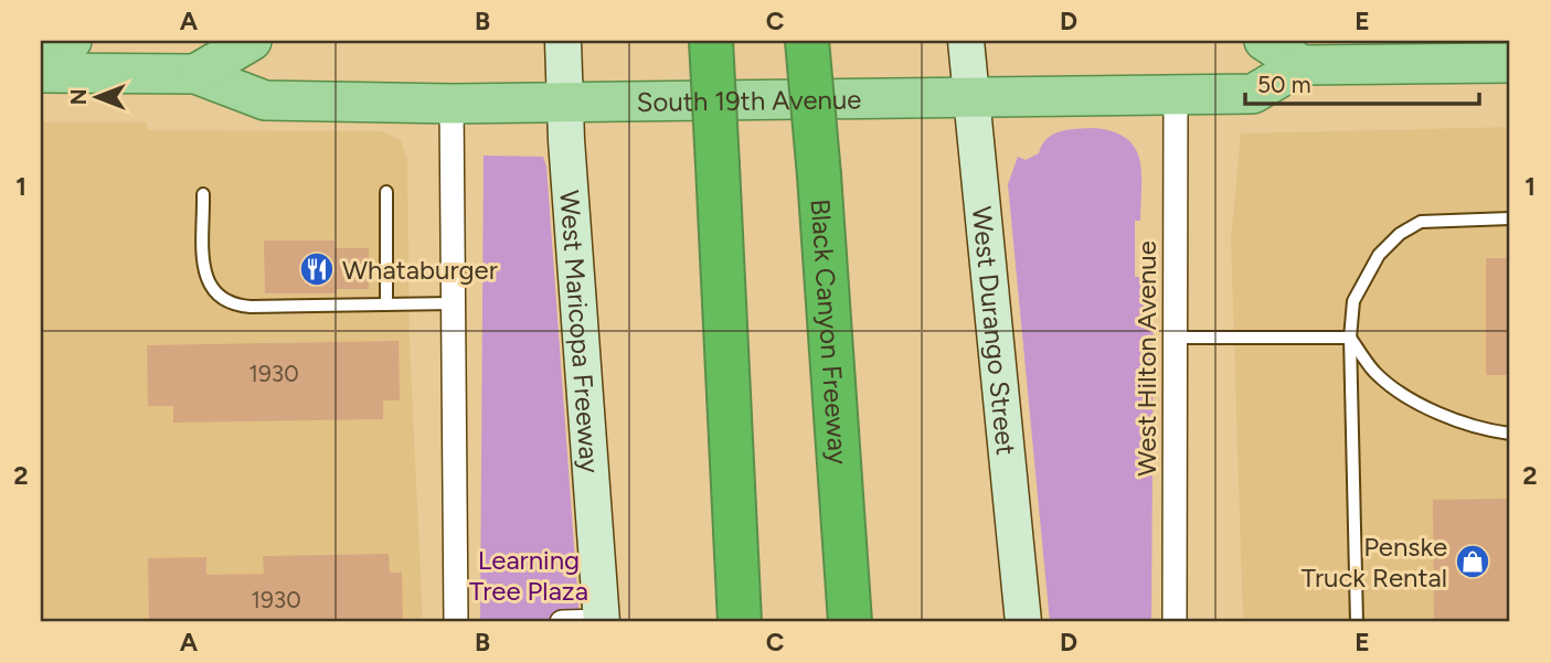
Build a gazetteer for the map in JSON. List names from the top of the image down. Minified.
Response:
{"streets":{"highway":["Black Canyon Freeway"],"main road":["South 19th Avenue","West Maricopa Freeway","West Durango Street"],"street":["West Hilton Avenue"]},"crossings":[["South 19th Avenue","West Maricopa Freeway"],["South 19th Avenue","West Durango Street"],["South 19th Avenue","West Hilton Avenue"]],"parks":["Learning Tree Plaza"],"places":{"restaurant":["Whataburger"],"shop":["Penske Truck Rental"]},"house_numbers":["1930","1930"],"scale_bar":"50 m","north":"left","grid":{"columns":["A","B","C","D","E"],"rows":["1","2"]}}
